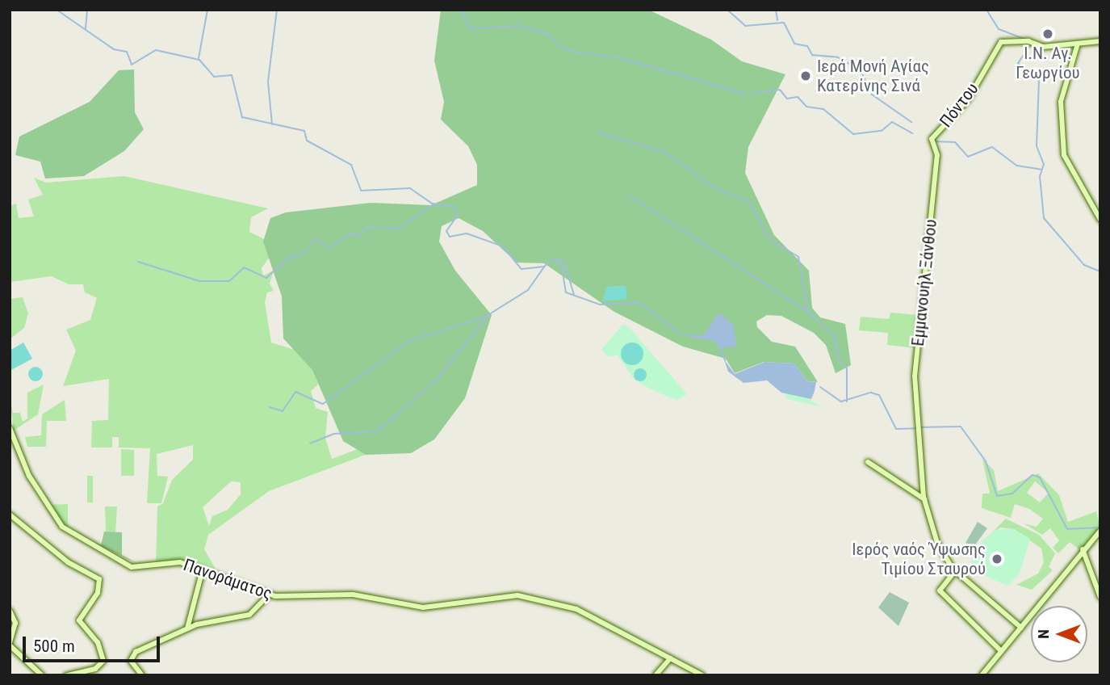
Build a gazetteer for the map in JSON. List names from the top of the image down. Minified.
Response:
{"streets":{"street":["Πόντου","Εμμανουήλ Ξάνθου","Πανοράματος"]},"crossings":[["Πόντου","Εμμανουήλ Ξάνθου"]],"places":["Ι.Ν. Αγ. Γεωργίου","Ιερά Μονή Αγίας Κατερίνης Σινά","Ιερός ναός Ύψωσης Τιμίου Σταυρού"],"scale_bar":"500 m","north":"left"}
